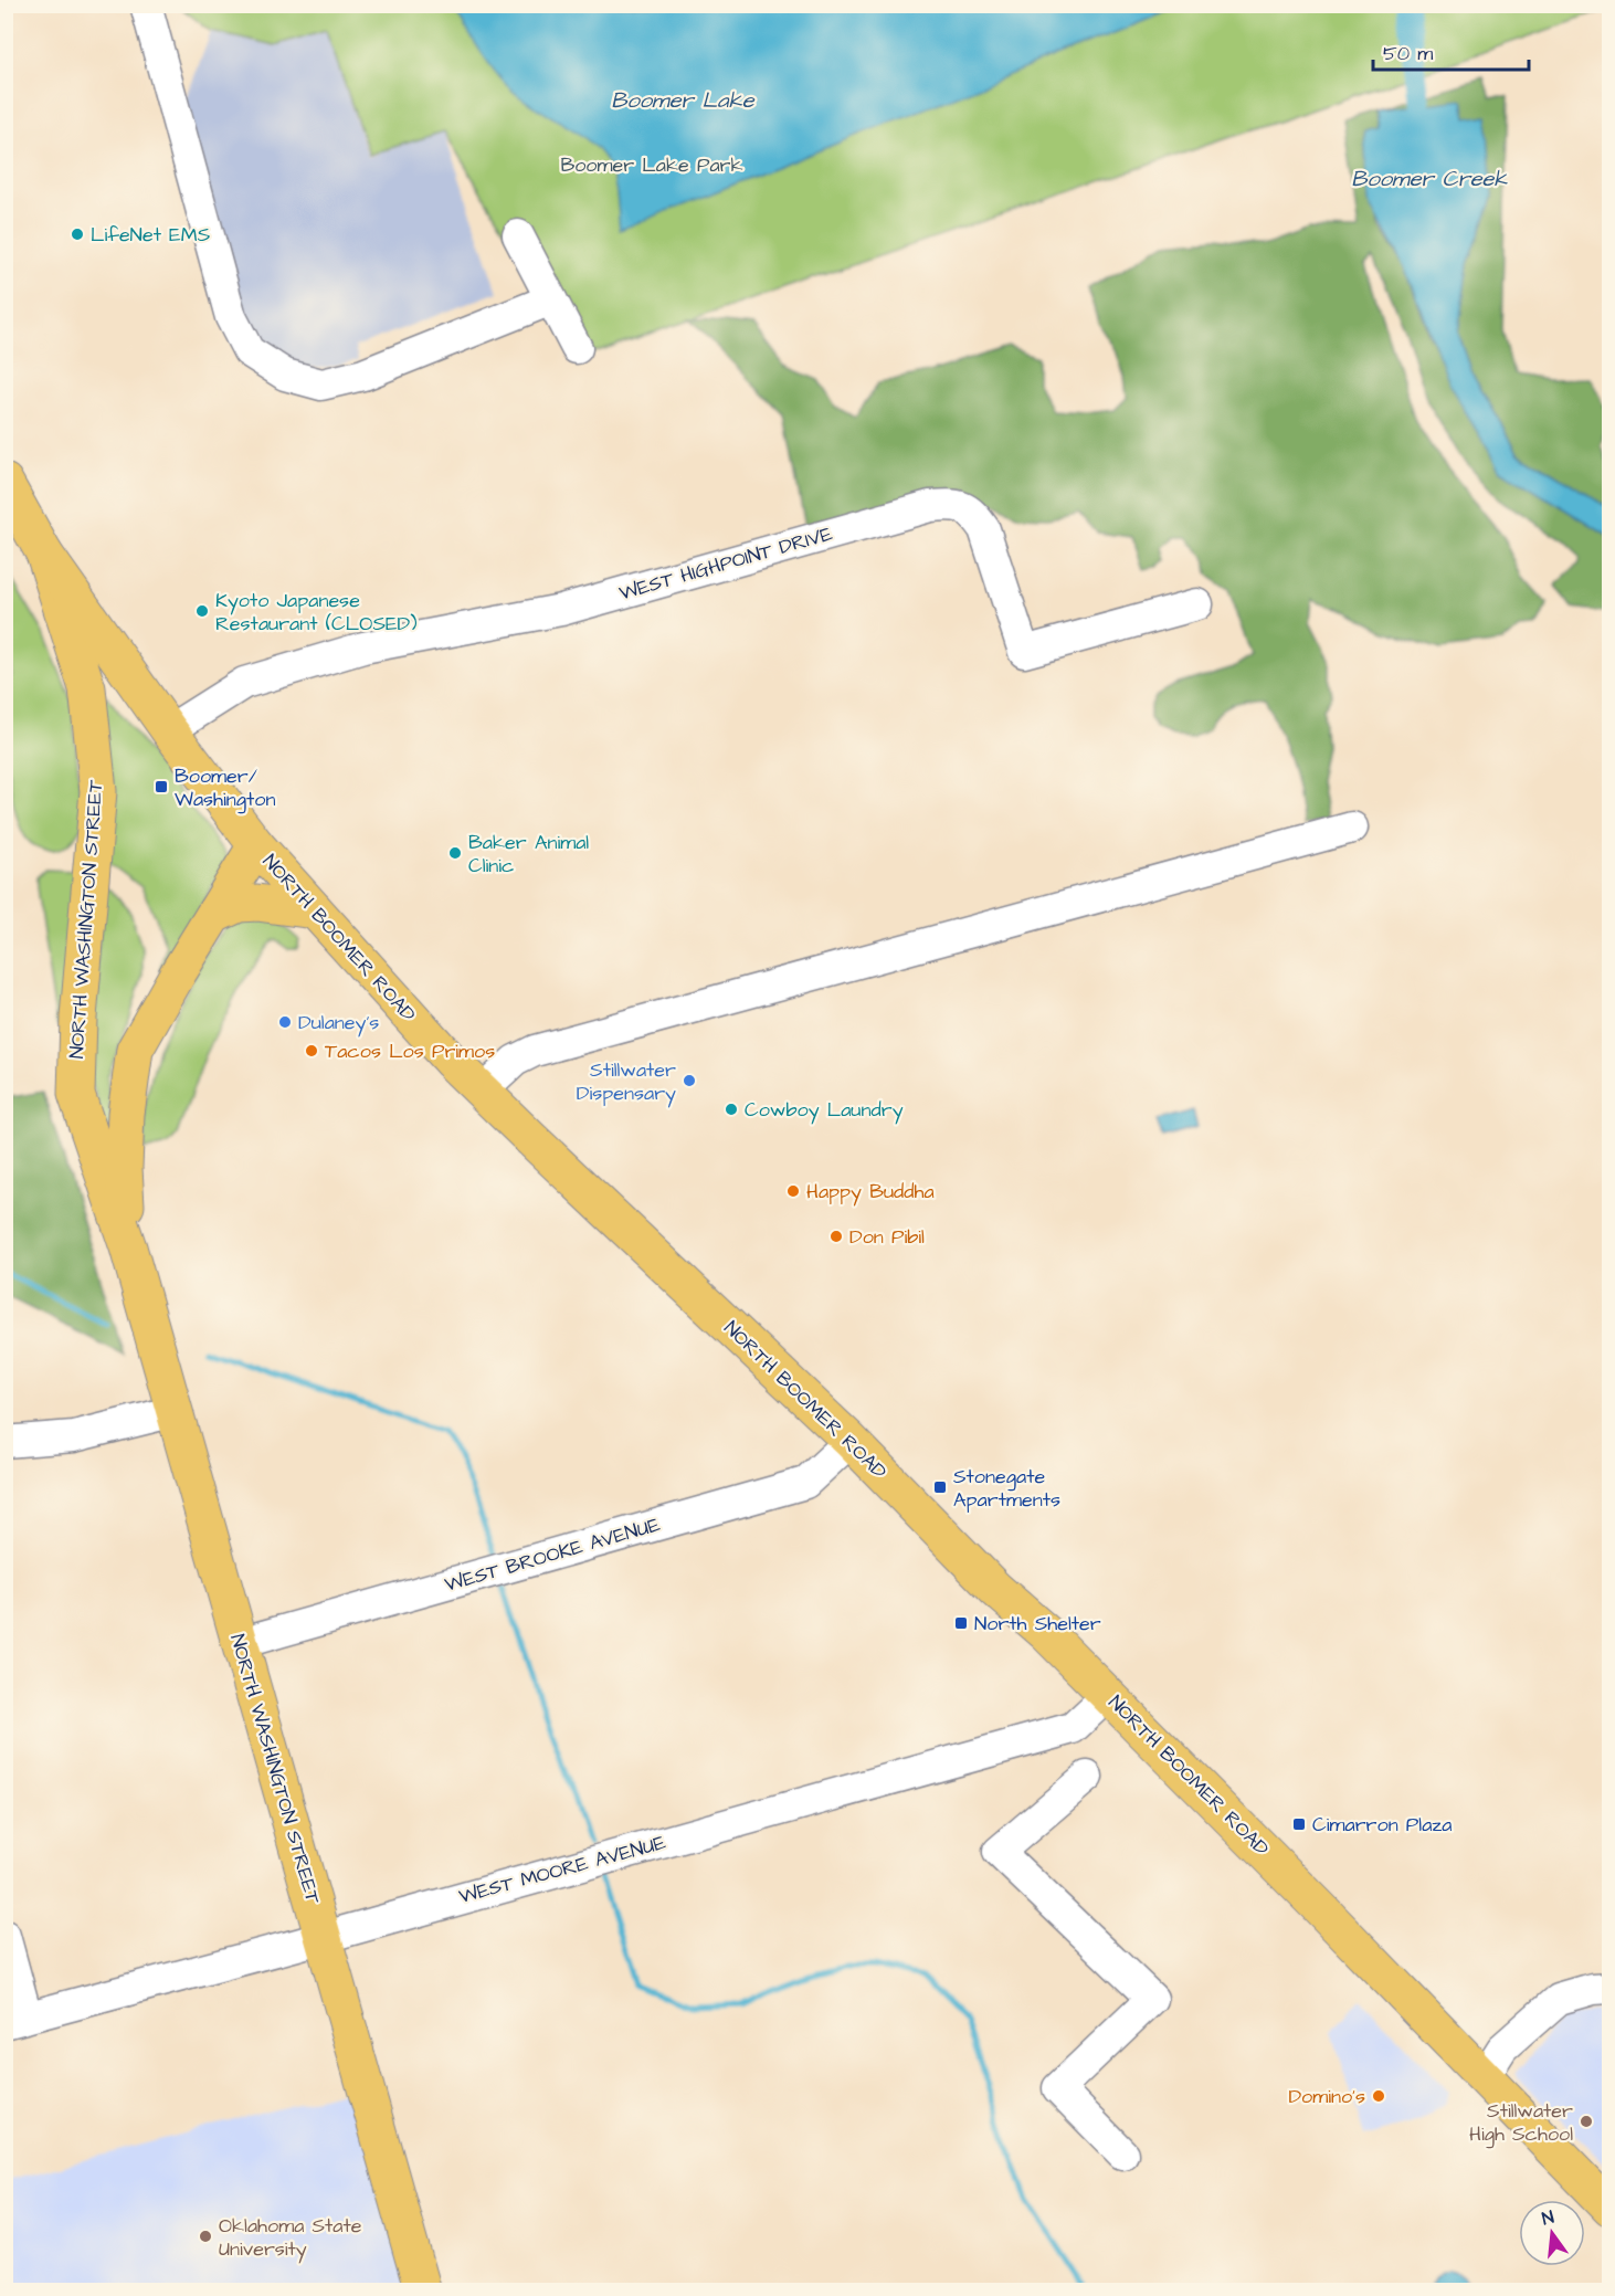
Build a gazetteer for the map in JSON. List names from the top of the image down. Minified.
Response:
{"streets":{"main road":["NORTH WASHINGTON STREET","NORTH BOOMER ROAD"],"street":["WEST HIGHPOINT DRIVE","WEST BROOKE AVENUE","WEST MOORE AVENUE"]},"crossings":[["WEST HIGHPOINT DRIVE","NORTH BOOMER ROAD"],["NORTH WASHINGTON STREET","NORTH BOOMER ROAD"],["NORTH WASHINGTON STREET","WEST BROOKE AVENUE"],["NORTH WASHINGTON STREET","WEST MOORE AVENUE"],["NORTH BOOMER ROAD","WEST BROOKE AVENUE"],["NORTH BOOMER ROAD","WEST MOORE AVENUE"]],"water":["Boomer Lake","Boomer Creek"],"parks":["Boomer Lake Park"],"places":{"other":["LifeNet EMS","Kyoto Japanese Restaurant (CLOSED)","Baker Animal Clinic","Dulaney's","Tacos Los Primos","Stillwater Dispensary","Cowboy Laundry","Happy Buddha","Don Pibil","Domino's","Stillwater High School","Oklahoma State University"],"transit":["Boomer/ Washington","Stonegate Apartments","North Shelter","Cimarron Plaza"]},"scale_bar":"50 m","north":"top"}
